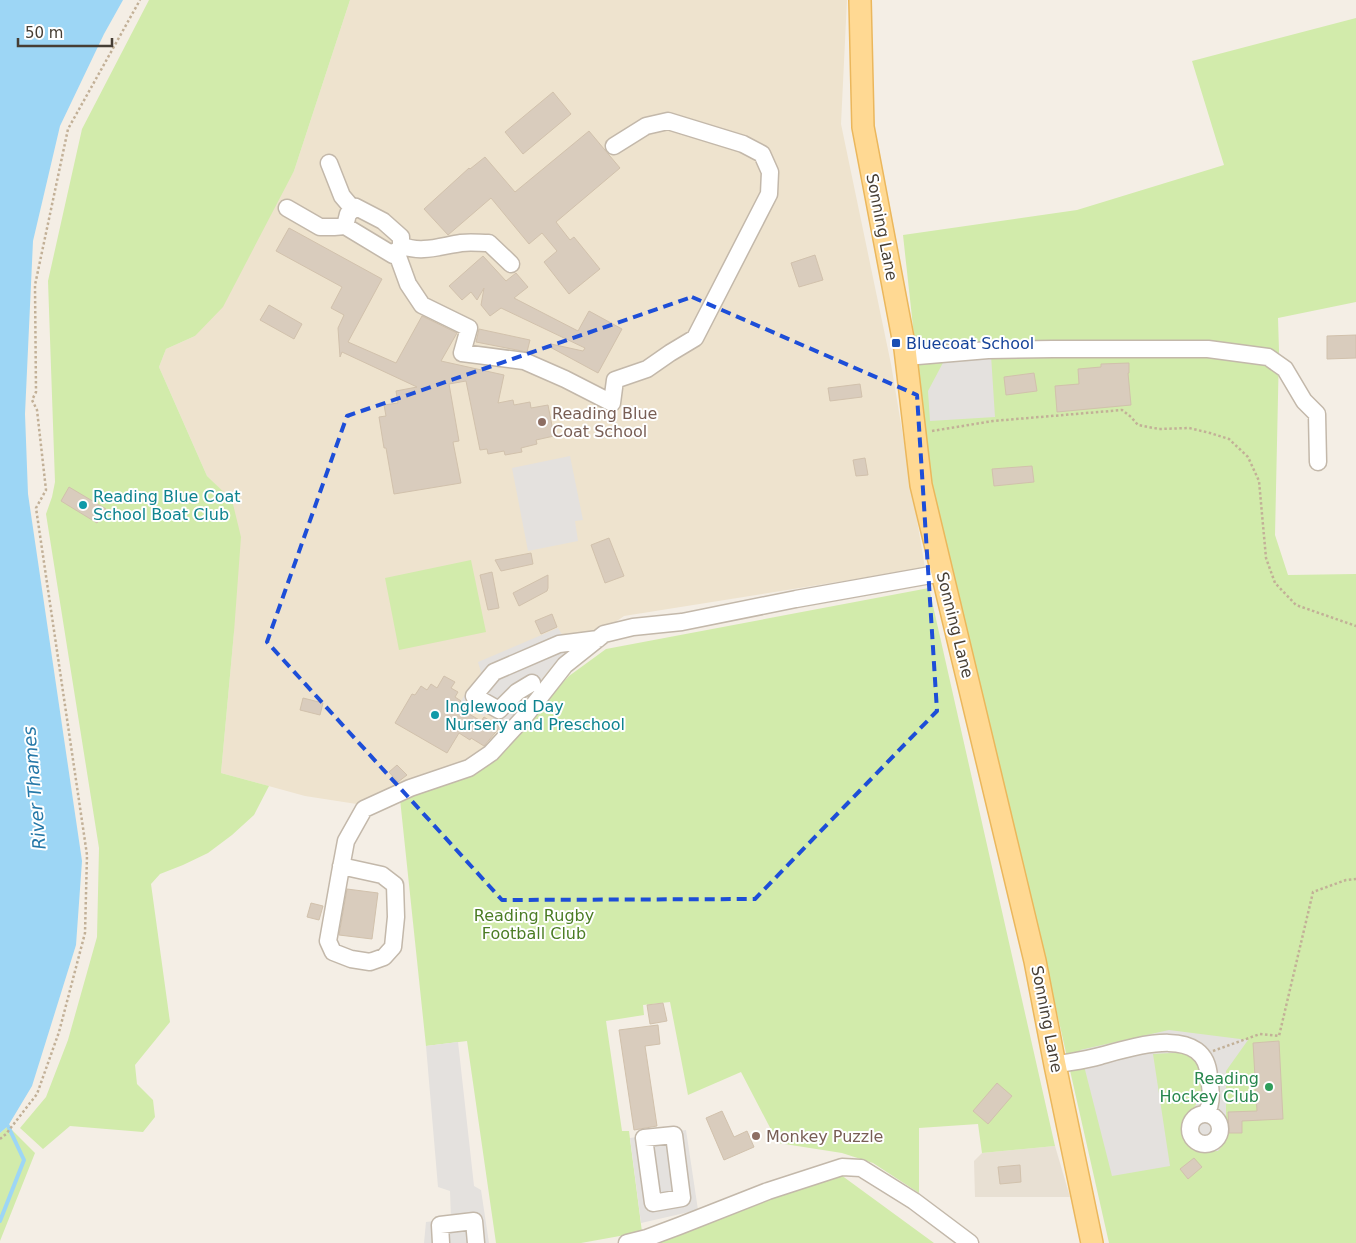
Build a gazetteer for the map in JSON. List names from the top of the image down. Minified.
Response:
{"streets":{"main road":["Sonning Lane"]},"water":["River Thames"],"parks":["Reading Rugby Football Club"],"places":{"transit":["Bluecoat School"],"other":["Reading Blue Coat School","Reading Blue Coat School Boat Club","Inglewood Day Nursery and Preschool","Reading Hockey Club","Monkey Puzzle"]},"scale_bar":"50 m"}
